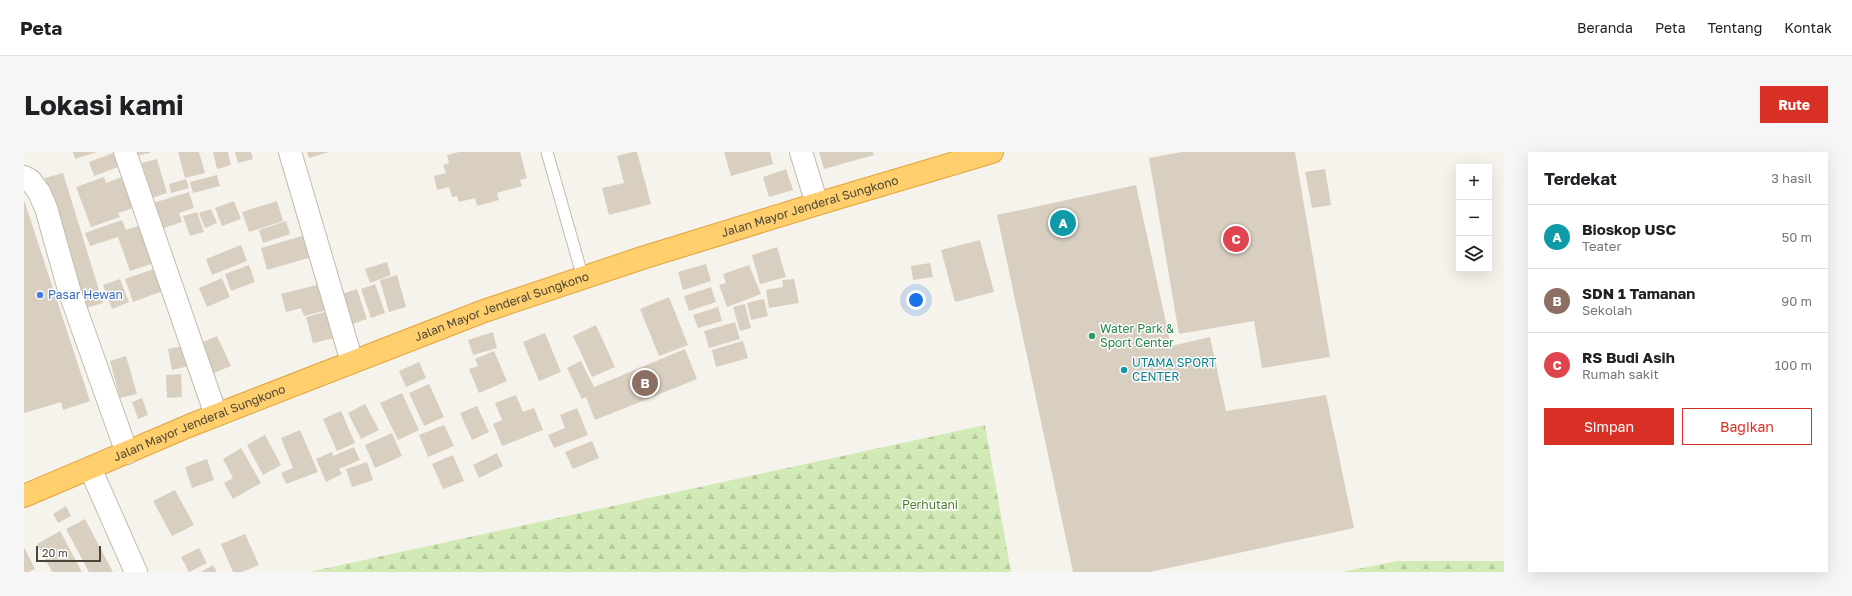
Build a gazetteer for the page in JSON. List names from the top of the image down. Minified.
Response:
{"streets":{"highway":["Jalan Mayor Jenderal Sungkono"]},"parks":["Perhutani"],"places":["Pasar Hewan","Water Park & Sport Center","UTAMA SPORT CENTER"],"scale_bar":"20 m","page":{"header":"Peta","nav":["Beranda","Peta","Tentang","Kontak"],"buttons":["Rute",["Simpan","Bagikan"]],"title":"Lokasi kami","heading":["Terdekat","3 hasil"],"map_buttons":["+","−"],"list":[{"mark":"A","name":"Bioskop USC","note":"Teater","value":"50 m"},{"mark":"B","name":"SDN 1 Tamanan","note":"Sekolah","value":"90 m"},{"mark":"C","name":"RS Budi Asih","note":"Rumah sakit","value":"100 m"}],"pins":["A","C","B"],"scale":"20 m"}}
